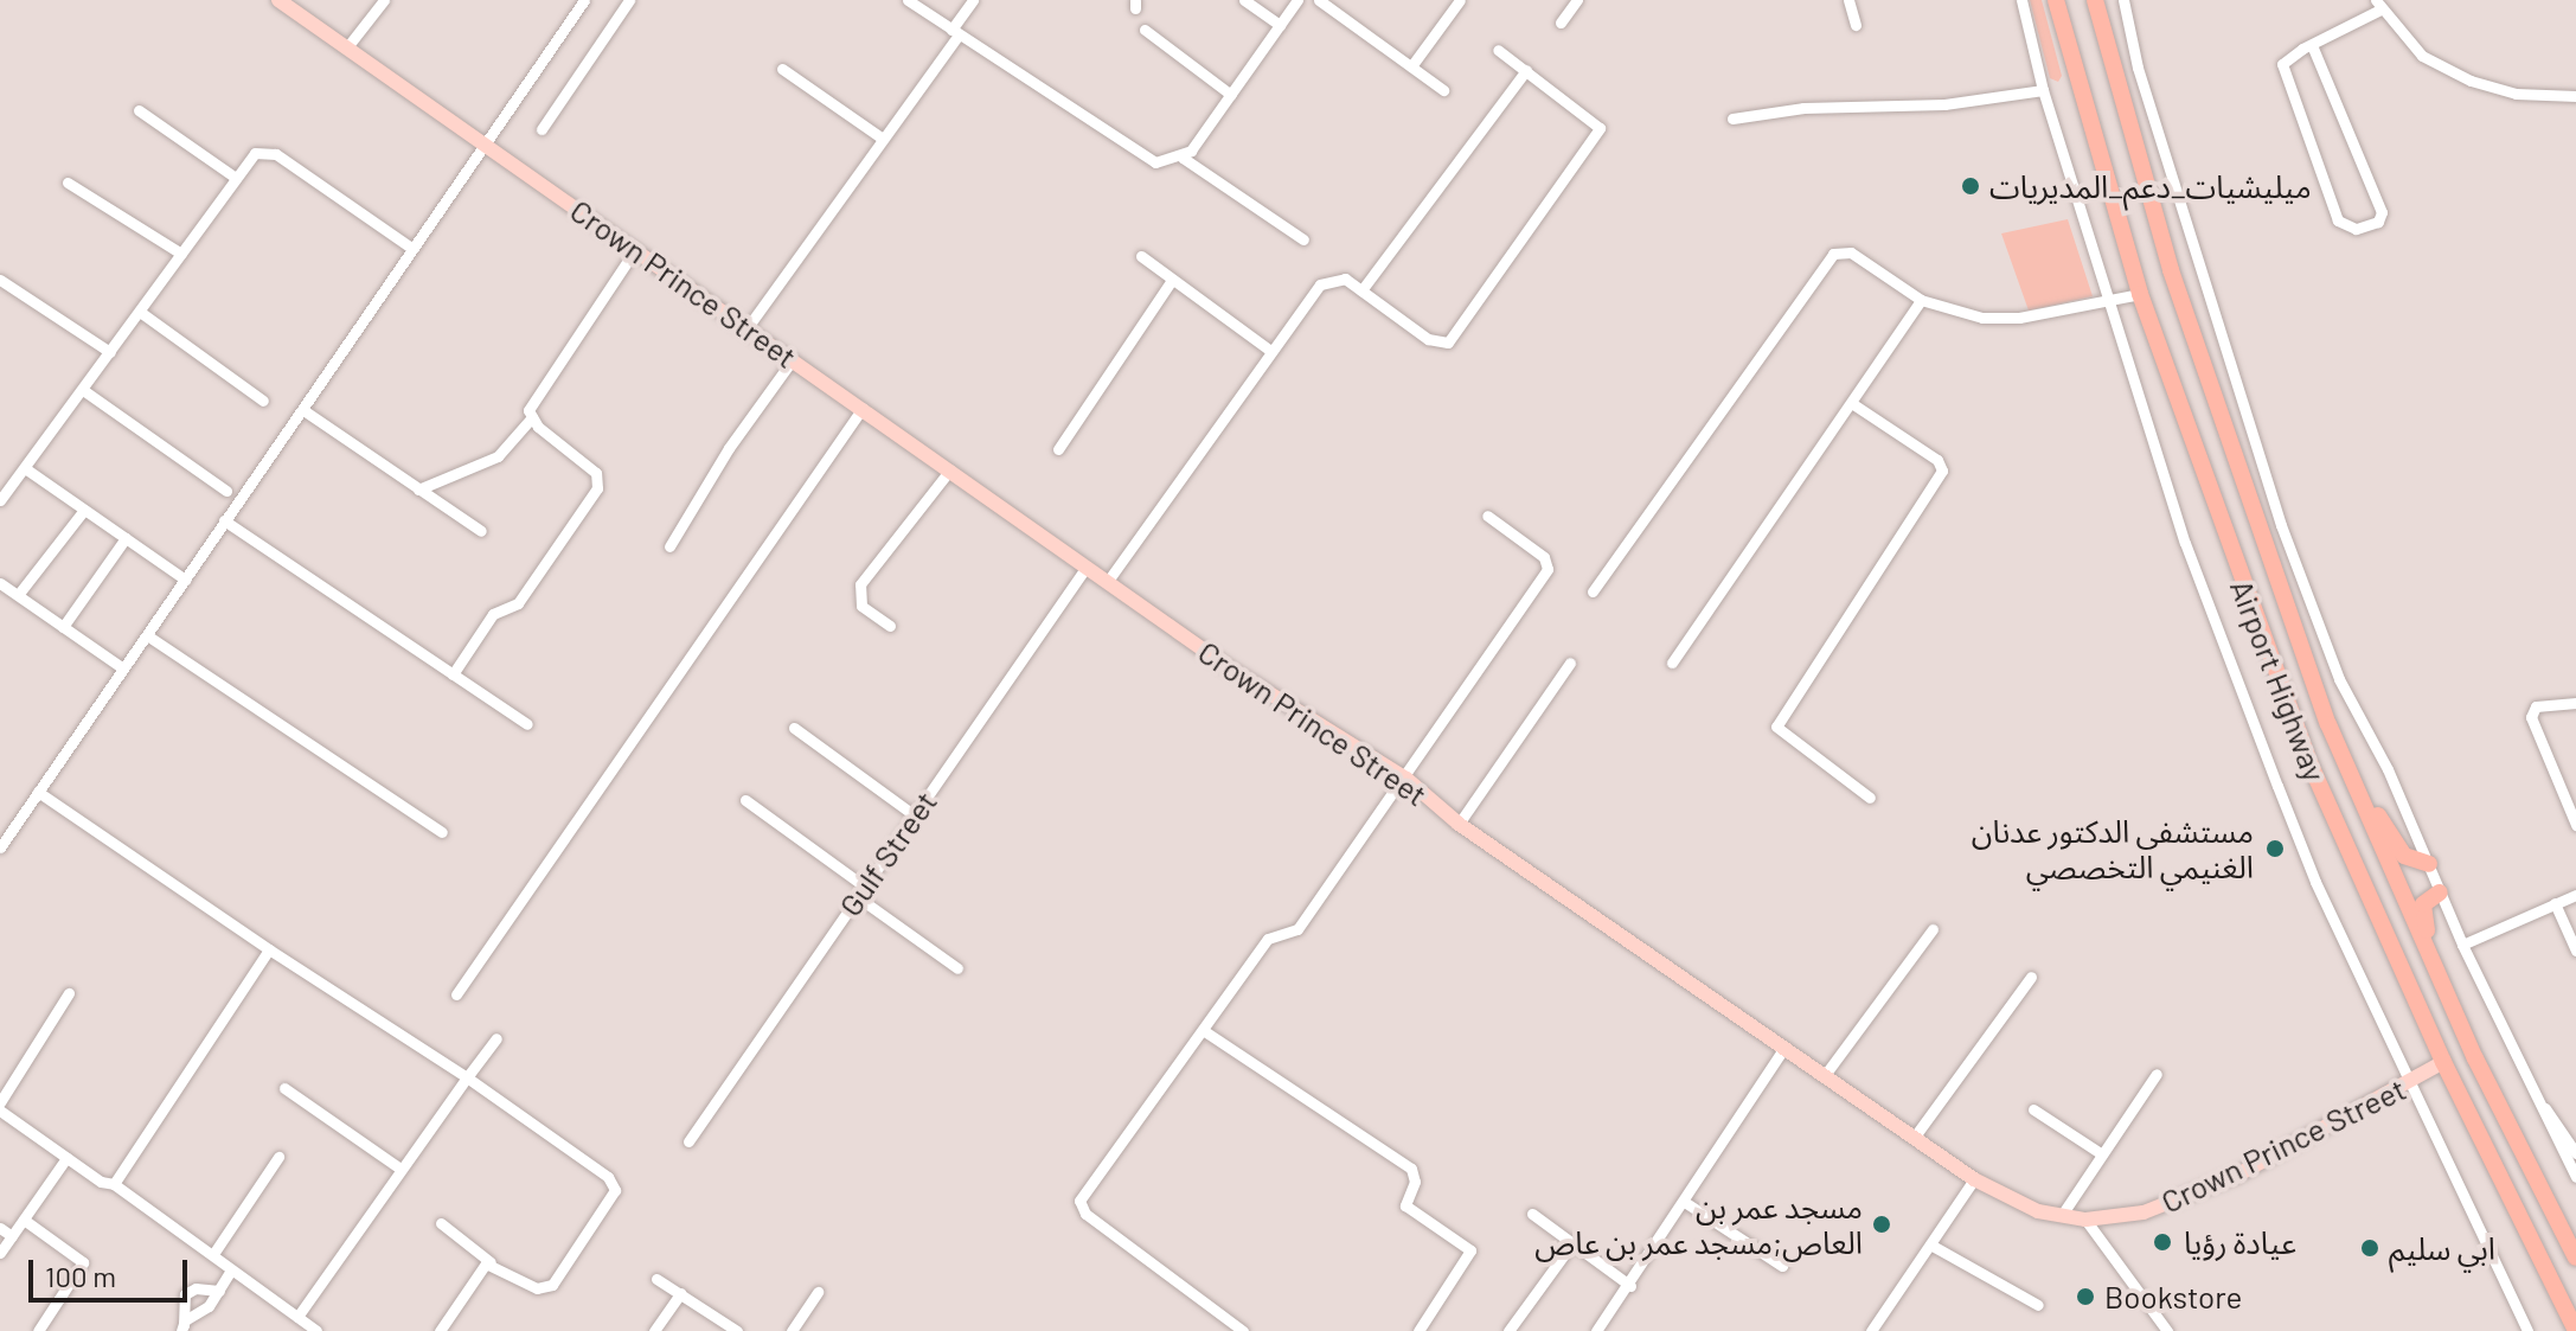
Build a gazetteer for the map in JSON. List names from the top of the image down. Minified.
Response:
{"streets":{"highway":["Airport Highway"],"main road":["Crown Prince Street"],"street":["Gulf Street"]},"crossings":[["Crown Prince Street","Airport Highway"],["Crown Prince Street","Gulf Street"]],"places":["ميليشيات_دعم_المديريات","مستشفي الدكتور عدنان الغنيمي التخصصي","مسجد عمر بن العاص;مسجد عمر بن عاص","عيادة رؤيا","ابي سليم","Bookstore"],"scale_bar":"100 m"}
